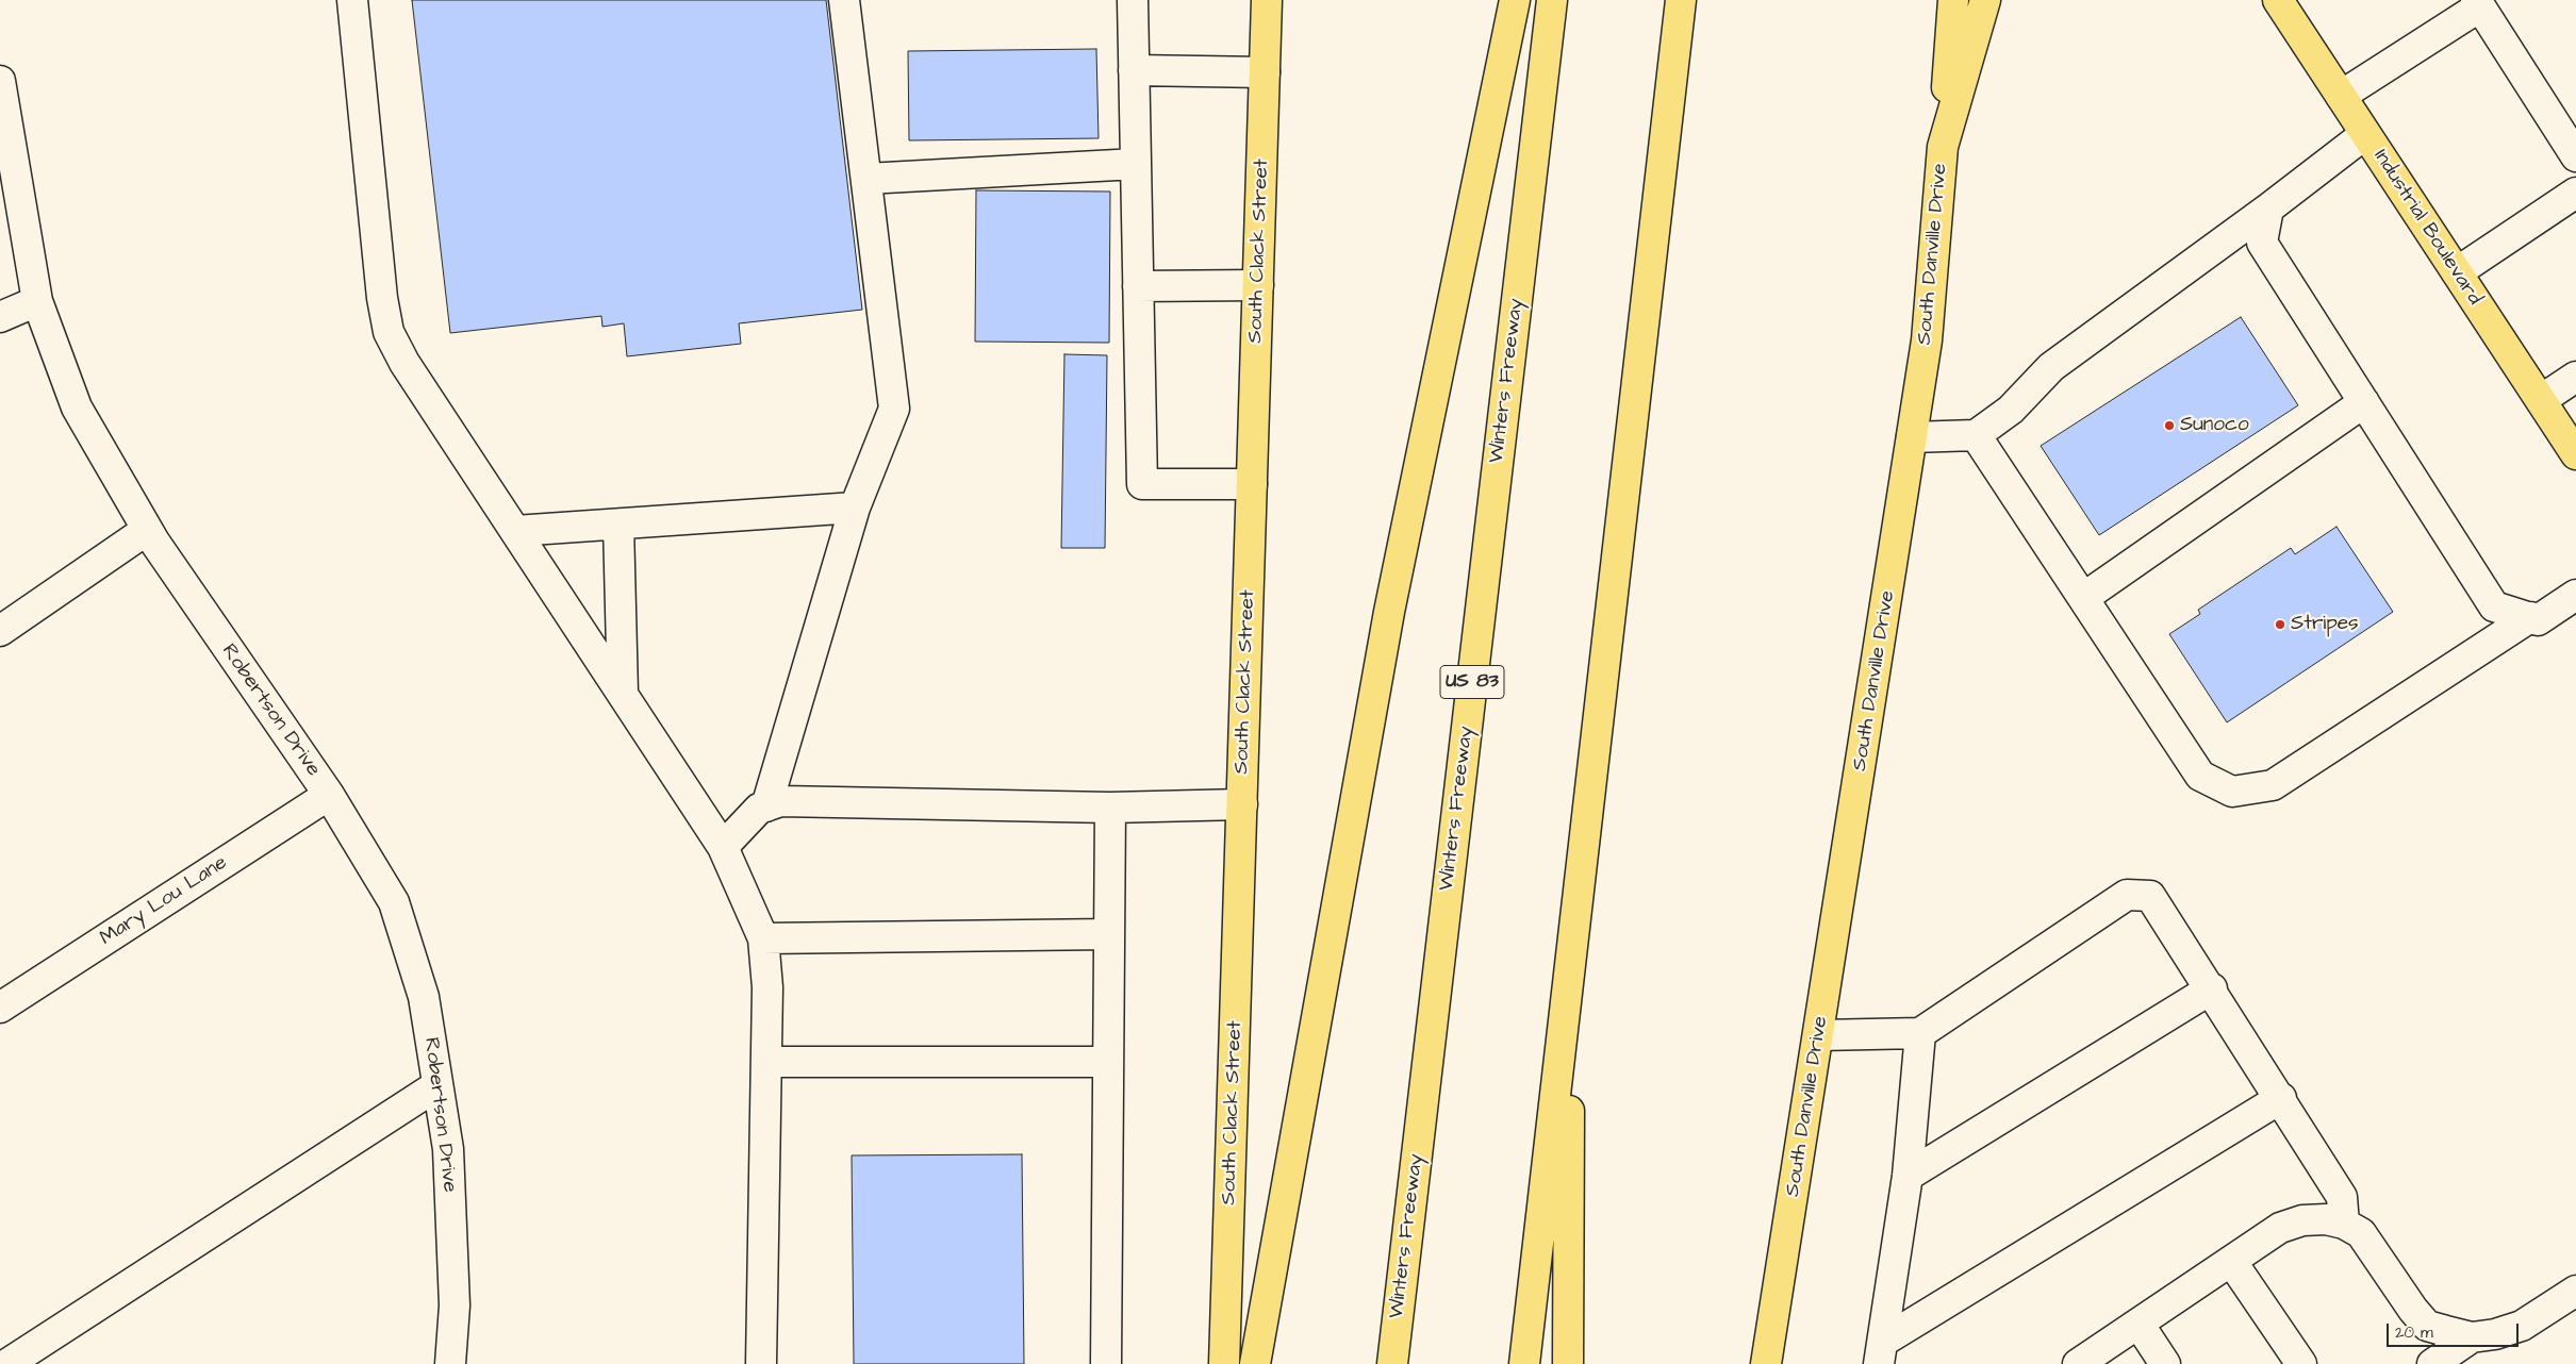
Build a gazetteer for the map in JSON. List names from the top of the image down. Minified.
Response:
{"streets":{"main road":["Industrial Boulevard","South Clack Street","South Danville Drive","Winters Freeway","US 83"],"street":["Robertson Drive","Mary Lou Lane"]},"crossings":[["Robertson Drive","Mary Lou Lane"]],"places":["Sunoco","Stripes"],"scale_bar":"20 m"}
